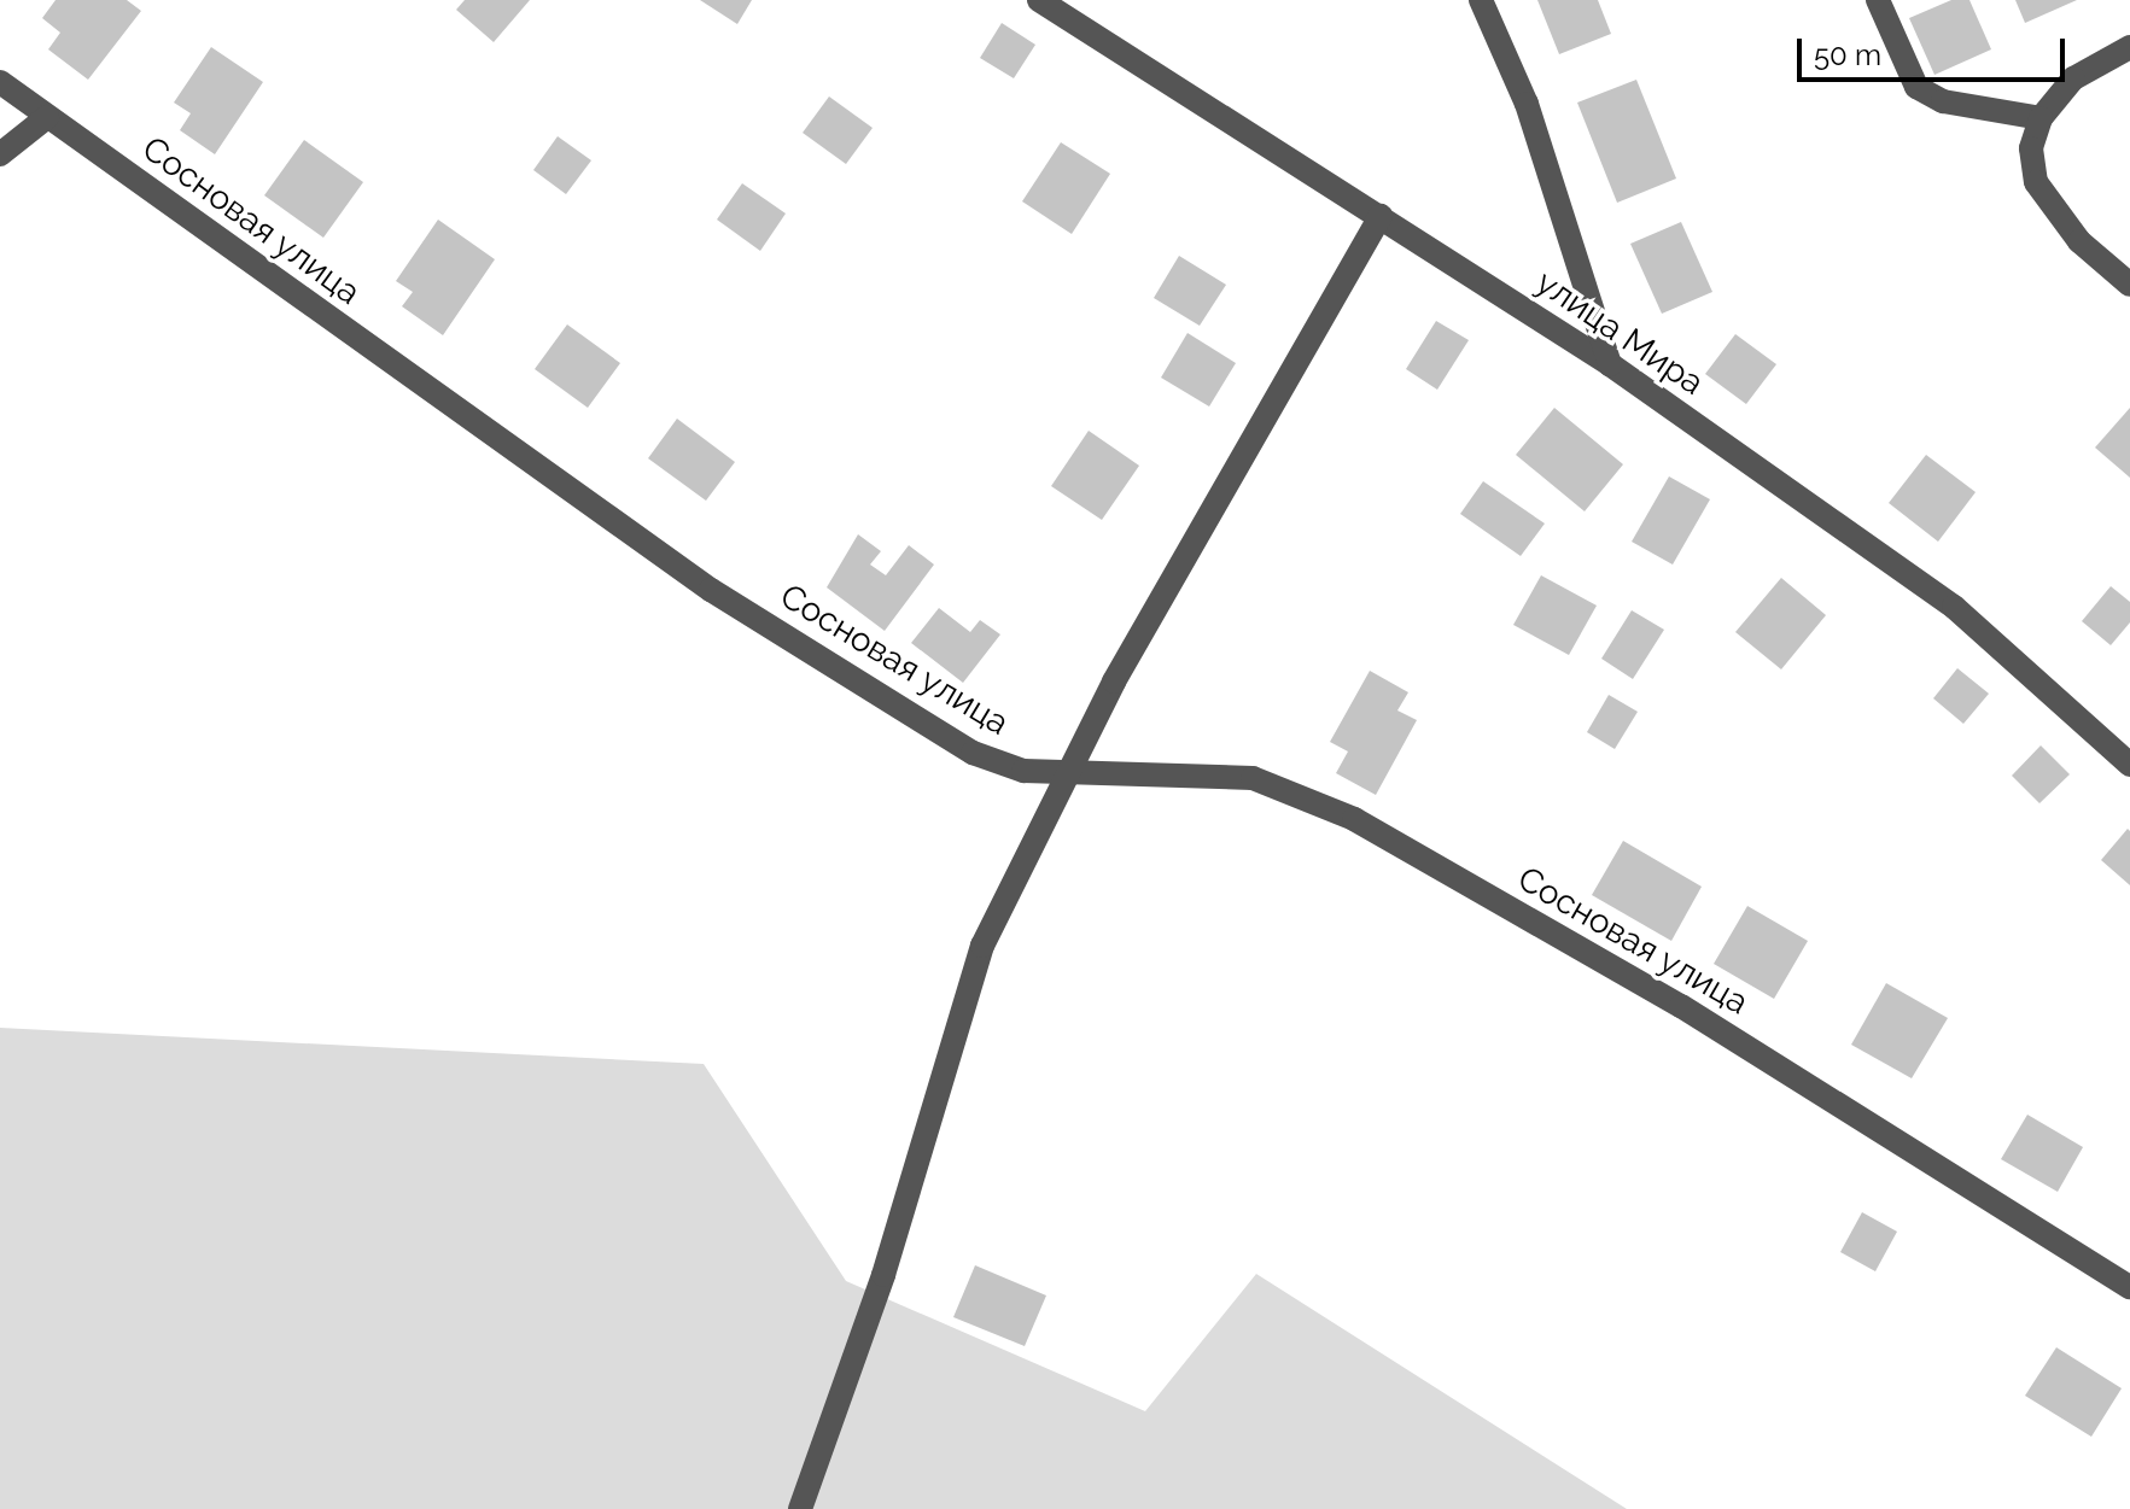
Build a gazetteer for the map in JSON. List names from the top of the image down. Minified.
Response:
{"streets":{"street":["Сосновая улица","улица Мира"]},"scale_bar":"50 m"}
